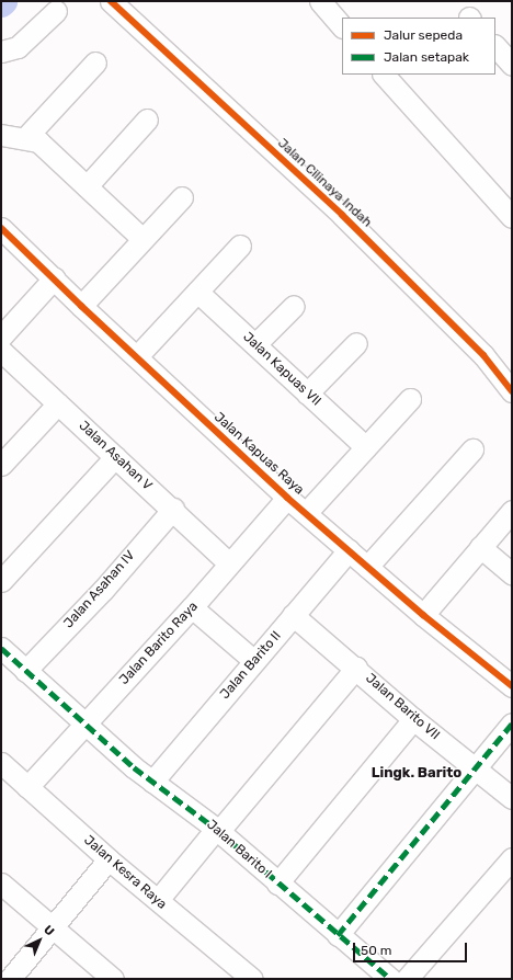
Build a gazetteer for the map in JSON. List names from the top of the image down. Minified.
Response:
{"streets":{"street":["Jalan Cilinaya Indah","Jalan Kapuas VII","Jalan Kapuas Raya","Jalan Asahan V","Jalan Asahan IV","Jalan Barito Raya","Jalan Barito II","Jalan Barito VII","Jalan Barito I","Jalan Kesra Raya"]},"crossings":[["Jalan Kapuas Raya","Jalan Barito Raya"],["Jalan Kapuas Raya","Jalan Barito II"],["Jalan Asahan V","Jalan Asahan IV"],["Jalan Asahan V","Jalan Barito Raya"],["Jalan Asahan IV","Jalan Barito I"],["Jalan Barito Raya","Jalan Barito I"],["Jalan Barito Raya","Jalan Kesra Raya"],["Jalan Barito II","Jalan Barito VII"],["Jalan Barito II","Jalan Barito I"]],"districts":["Lingk. Barito"],"legend":["Jalur sepeda","Jalan setapak"],"scale_bar":"50 m","north":"top right"}
